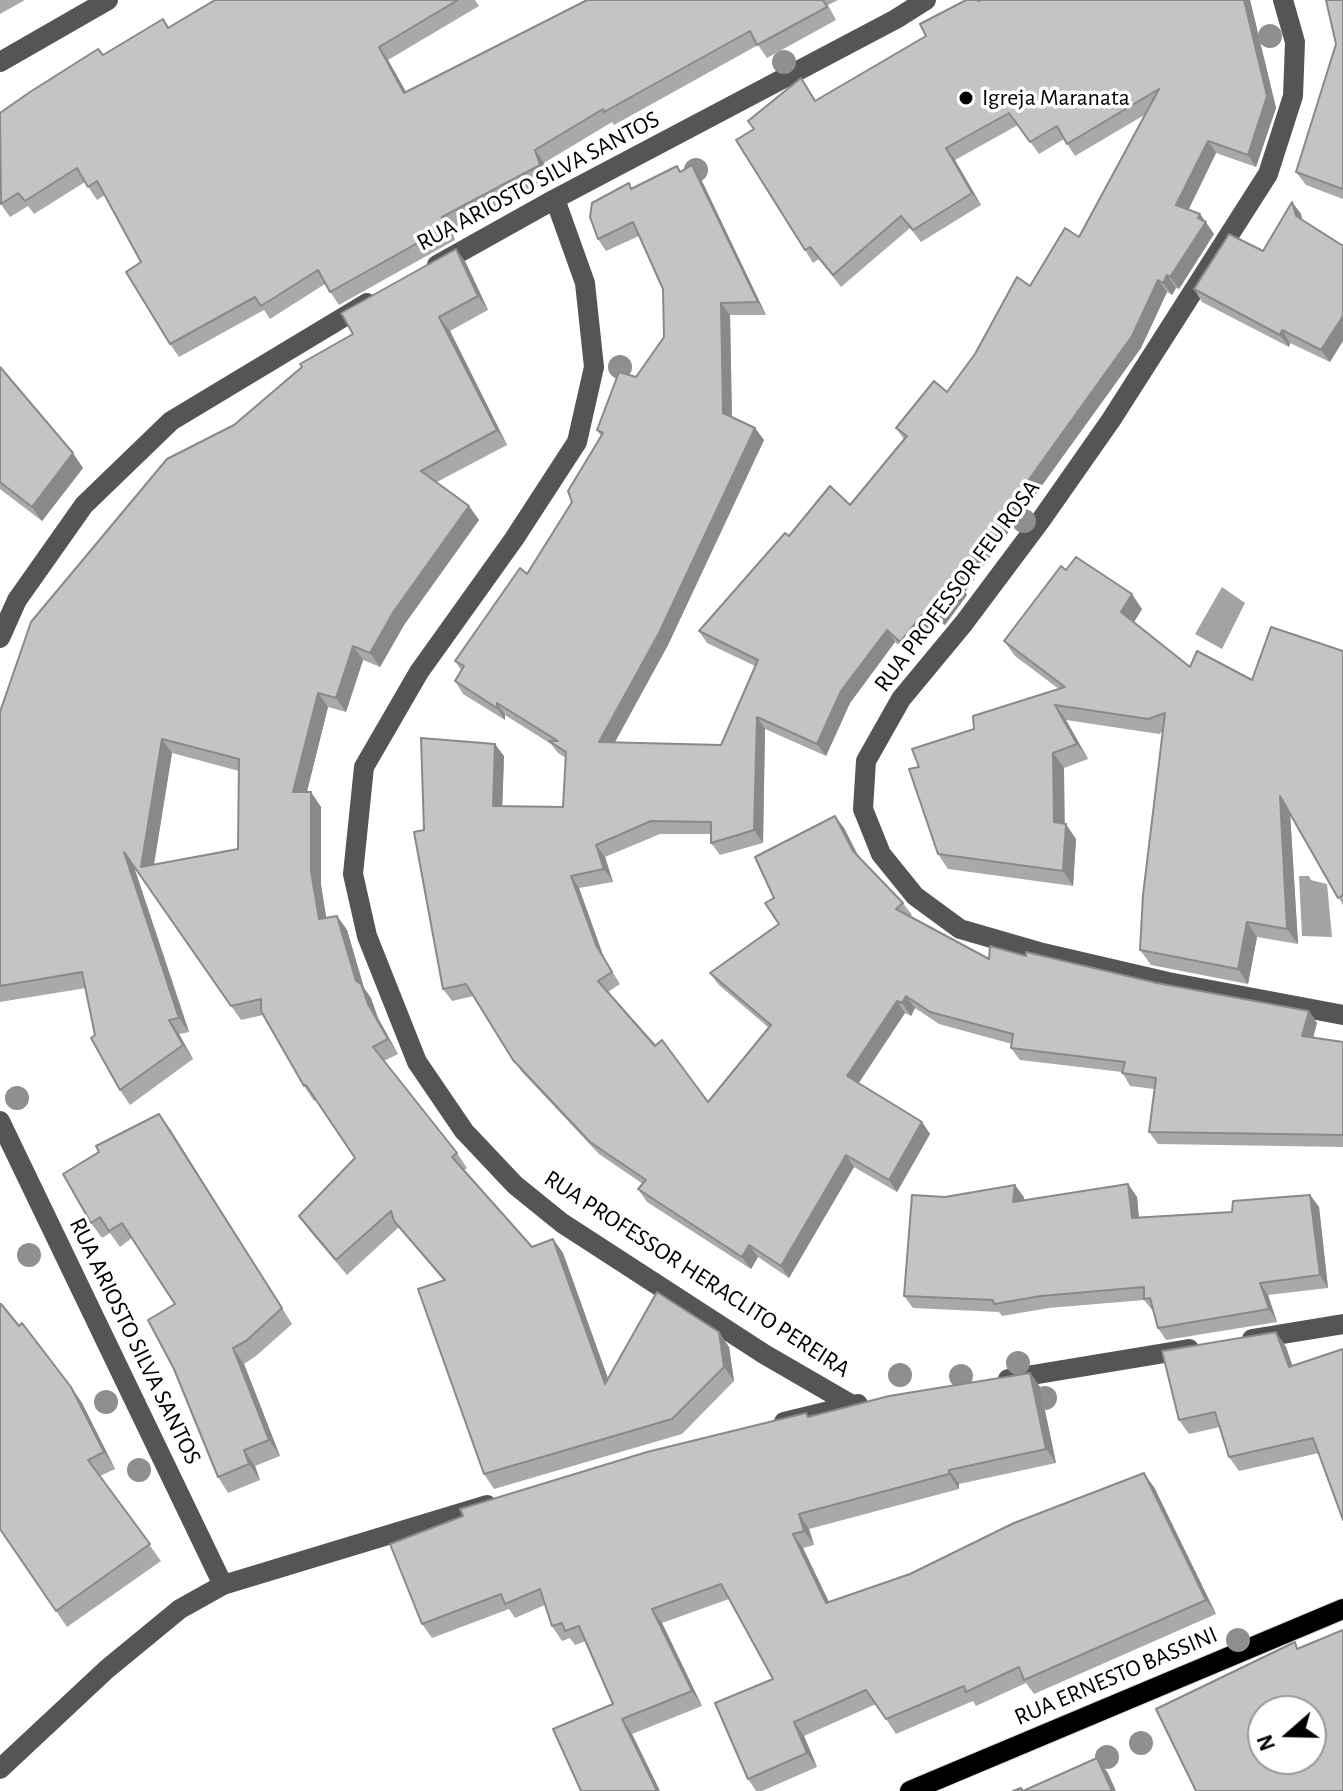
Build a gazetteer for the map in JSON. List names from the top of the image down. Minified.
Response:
{"streets":{"main road":["RUA ERNESTO BASSINI"],"street":["RUA ARIOSTO SILVA SANTOS","RUA PROFESSOR FEU ROSA","RUA PROFESSOR HERACLITO PEREIRA"]},"crossings":[["RUA ARIOSTO SILVA SANTOS","RUA PROFESSOR HERACLITO PEREIRA"]],"places":["Igreja Maranata"],"north":"left"}
